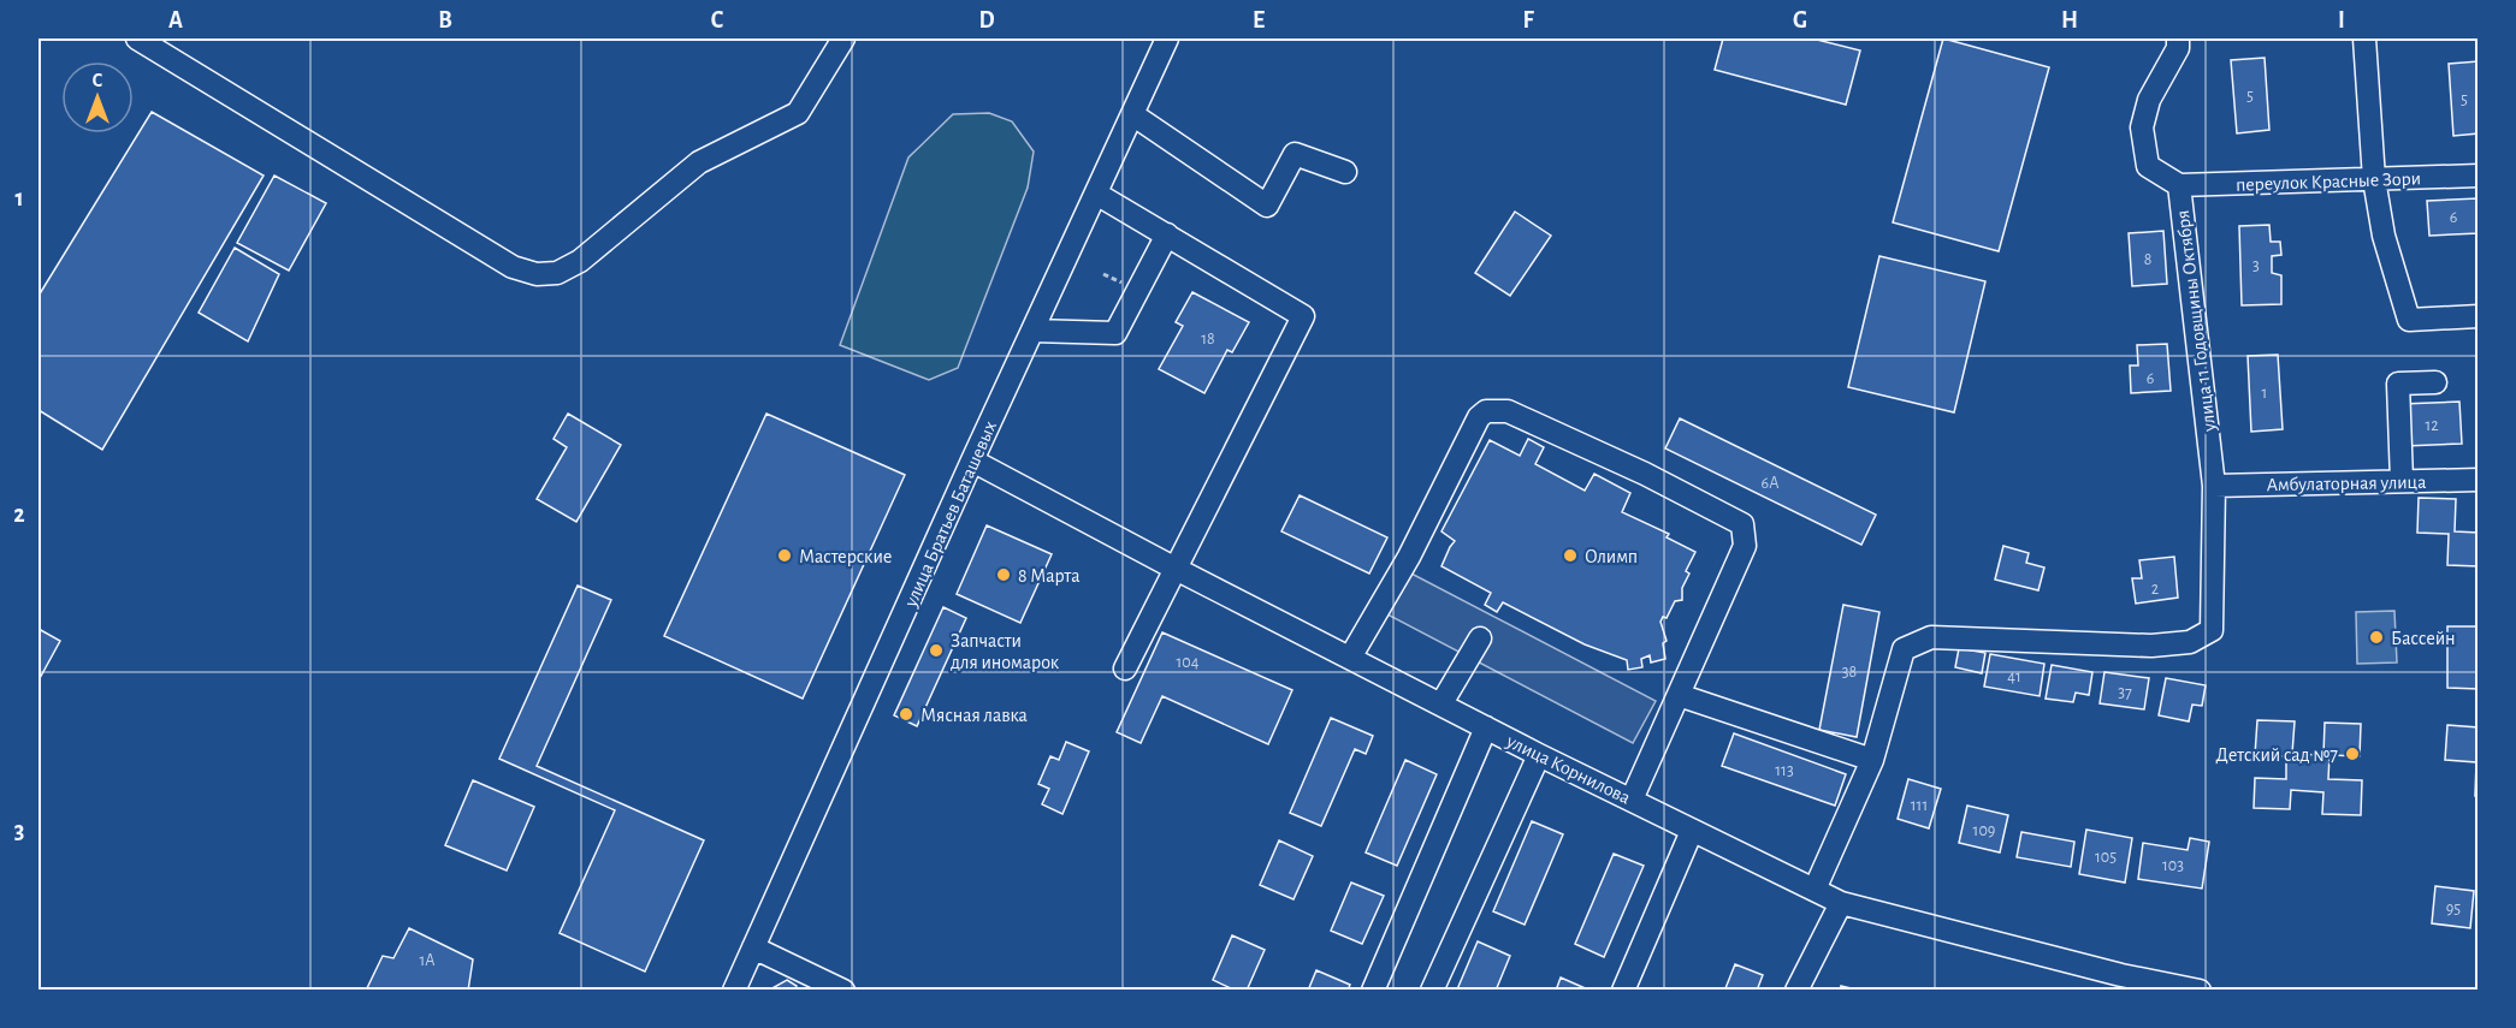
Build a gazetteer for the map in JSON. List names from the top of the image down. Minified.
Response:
{"streets":{"street":["переулок Красные Зори","улица 11 Годовщины Октября","Амбулаторная улица","улица Братьев Баташевых","улица Корнилова"]},"crossings":[["переулок Красные Зори","улица 11 Годовщины Октября"],["улица 11 Годовщины Октября","Амбулаторная улица"],["улица Братьев Баташевых","улица Корнилова"]],"places":["Мастерские","Олимп","8 Марта","Бассейн","Запчасти для иномарок","Мясная лавка","Детский сад №7"],"house_numbers":["5","5","6","8","3","18","6","1","12","6А","2","104","38","41","37","113","111","109","105","103","95","1А"],"north":"top","grid":{"columns":["A","B","C","D","E","F","G","H","I"],"rows":["1","2","3"]}}
